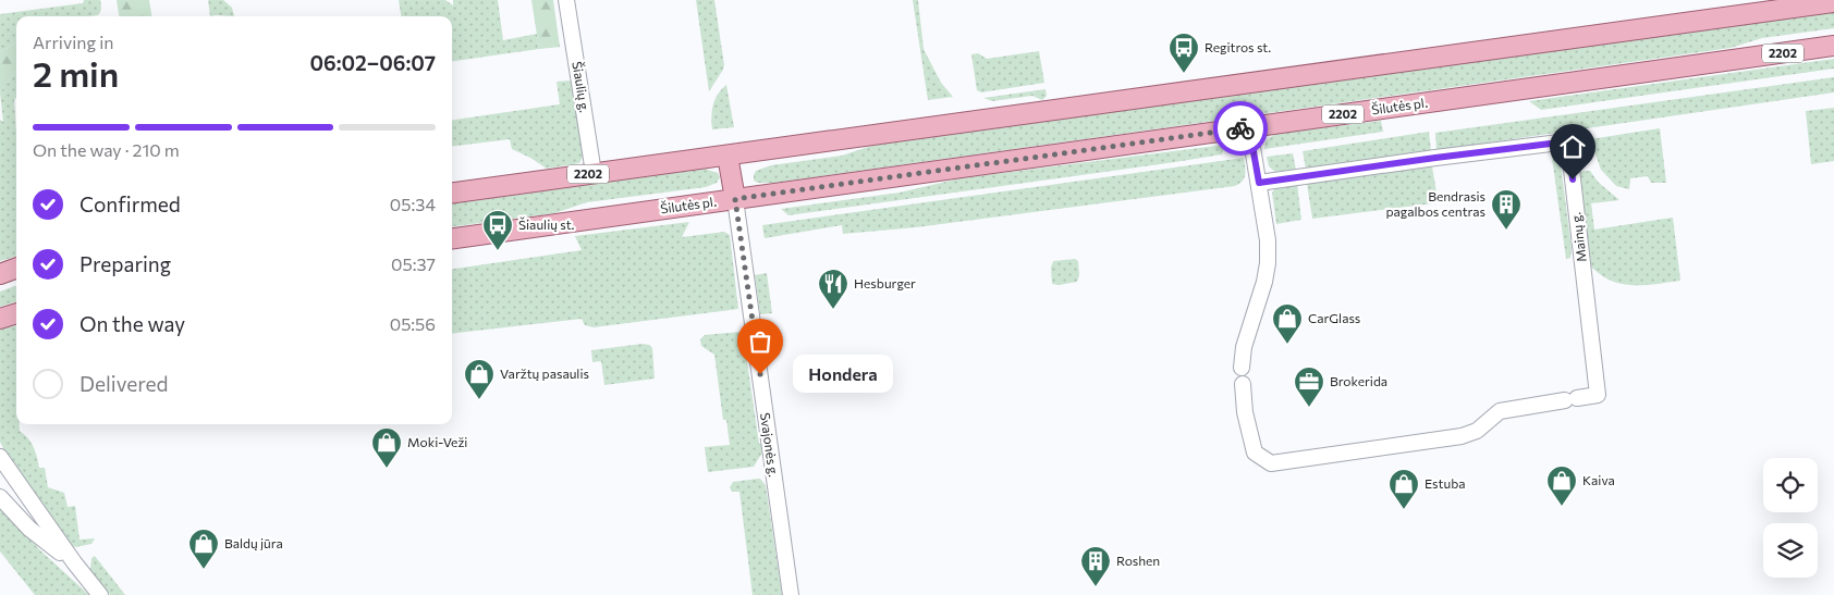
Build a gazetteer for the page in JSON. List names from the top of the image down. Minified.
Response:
{"streets":{"main road":["2202","Šilutės pl."],"street":["Šiaulių g.","Mainų g.","Svajonės g."]},"crossings":[["2202","Šiaulių g."],["Šilutės pl.","Svajonės g."]],"places":{"bus stop":["Regitros st.","Šiaulių st."],"building":["Bendrasis pagalbos centras","Roshen"],"restaurant":["Hesburger"],"shop":["CarGlass","Varžtų pasaulis","Moki-Veži","Kaiva","Estuba","Baldų jūra"],"other":["Hondera"],"office":["Brokerida"]},"page":{"heading":["2 min","Arriving in","06:02–06:07"],"bar":"On the way · 210 m","list":[["Confirmed","05:34"],["Preparing","05:37"],["On the way","05:56"],"Delivered"],"bubble":"Hondera"}}
